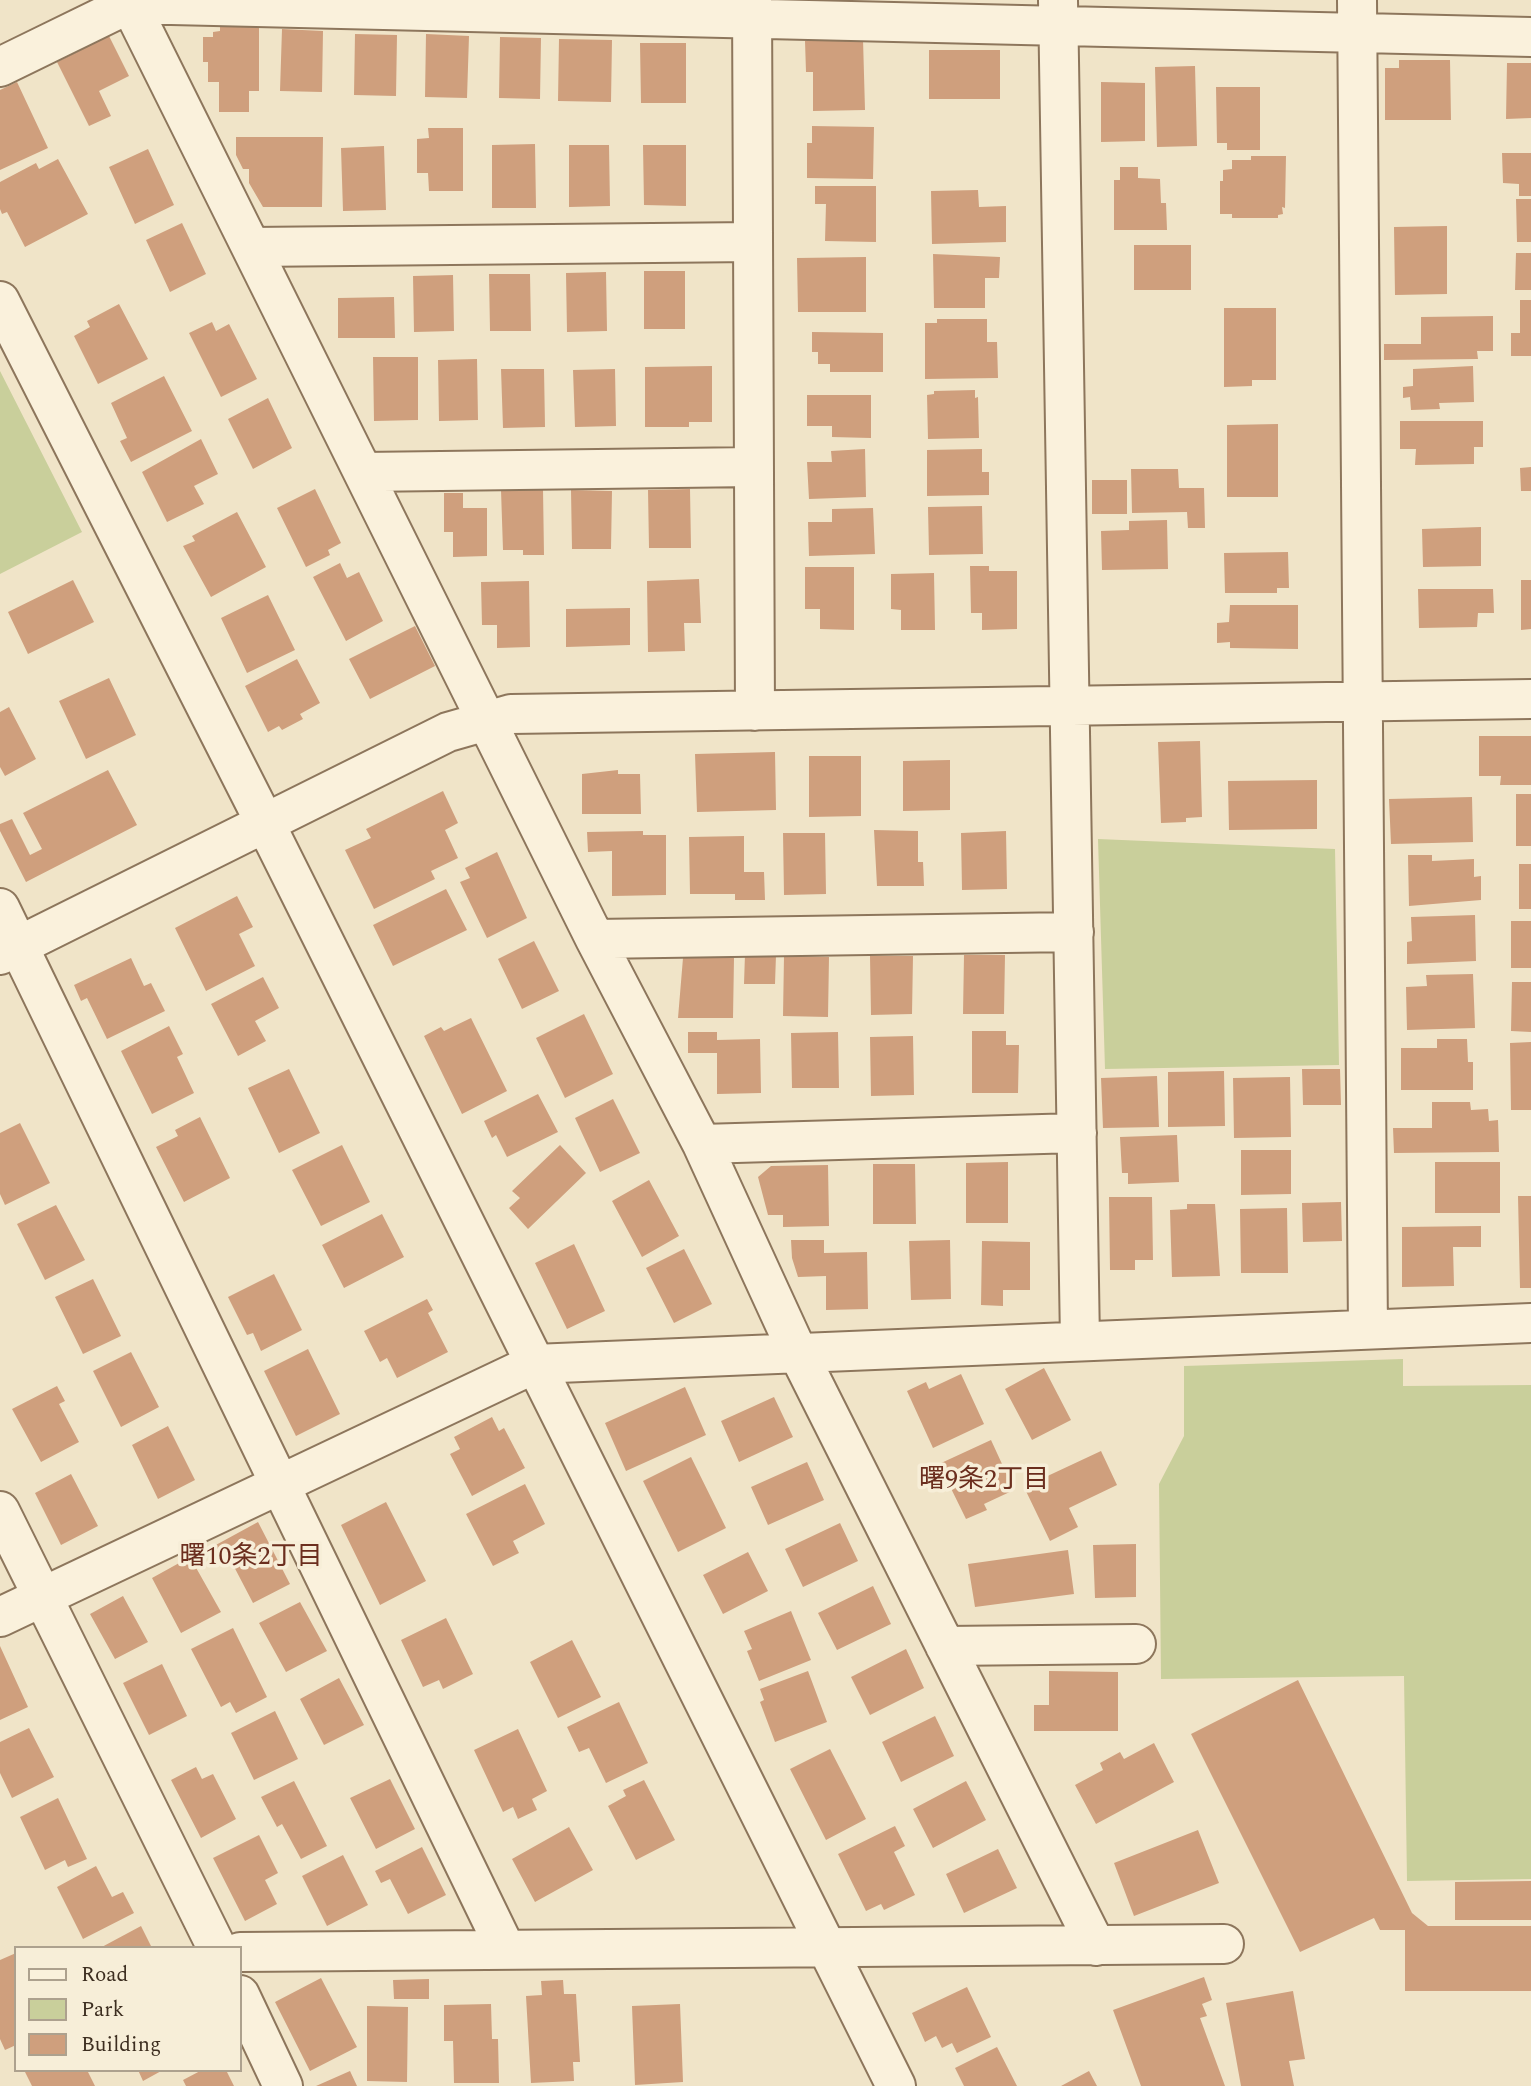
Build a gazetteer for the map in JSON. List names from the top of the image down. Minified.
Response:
{"districts":["曙9条2丁目","曙10条2丁目"],"legend":["Road","Park","Building"]}
